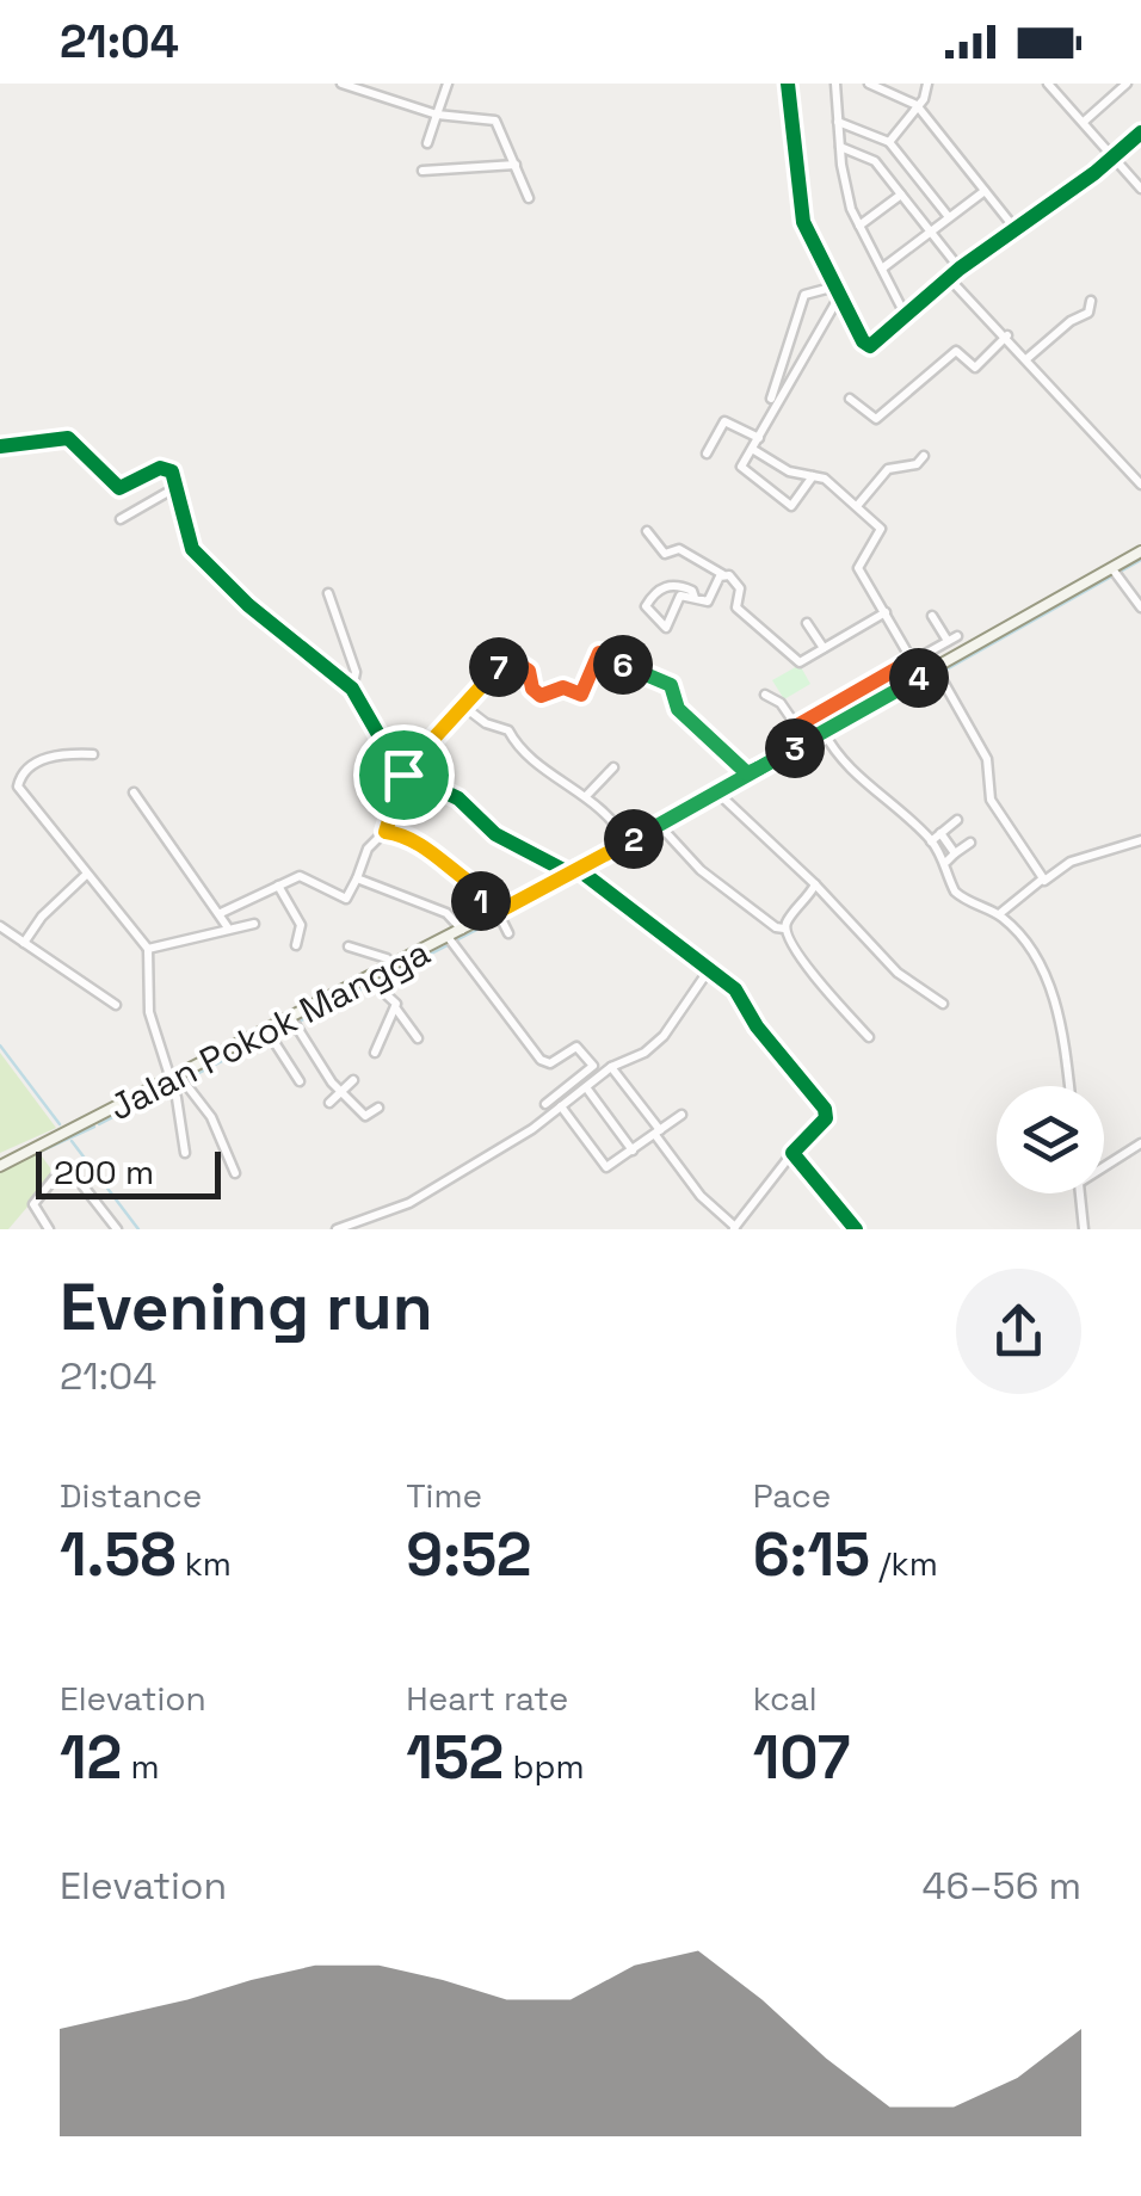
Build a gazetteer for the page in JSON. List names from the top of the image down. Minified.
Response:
{"streets":{"main road":["Jalan Pokok Mangga"]},"scale_bar":"200 m","page":{"status":"21:04","pins":["6","7","4","3","2","1"],"scale":"200 m","heading":["Evening run","21:04"],"stats":[["Distance","1.58 km"],["Time","9:52"],["Pace","6:15 /km"],["Elevation","12 m"],["Heart rate","152 bpm"],["kcal","107"]],"chart":["Elevation","46–56 m"]}}
